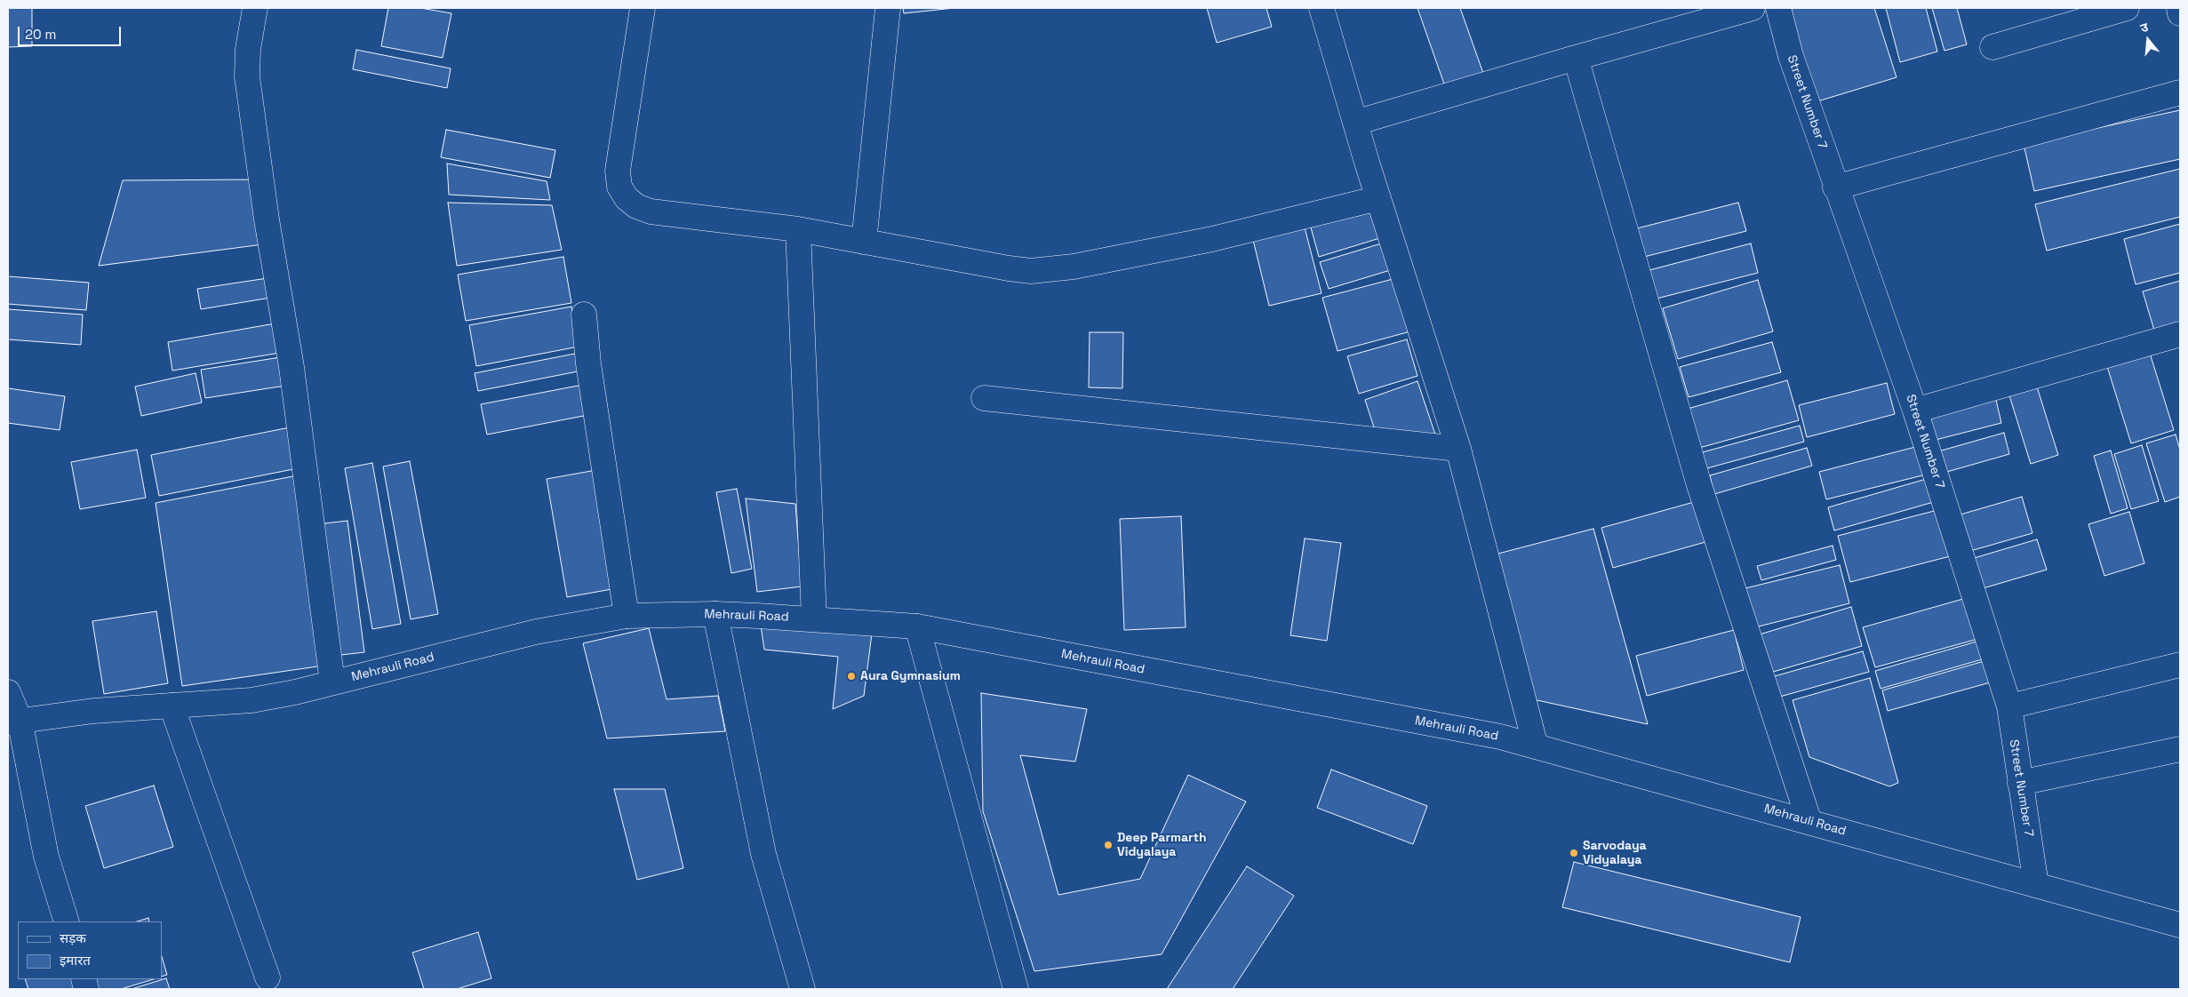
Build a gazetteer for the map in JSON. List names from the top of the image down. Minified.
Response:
{"streets":{"street":["Street Number 7","Mehrauli Road"]},"crossings":[["Street Number 7","Mehrauli Road"]],"places":["Aura Gymnasium","Deep Parmarth Vidyalaya","Sarvodaya Vidyalaya"],"legend":["सड़क","इमारत"],"scale_bar":"20 m","north":"top"}
